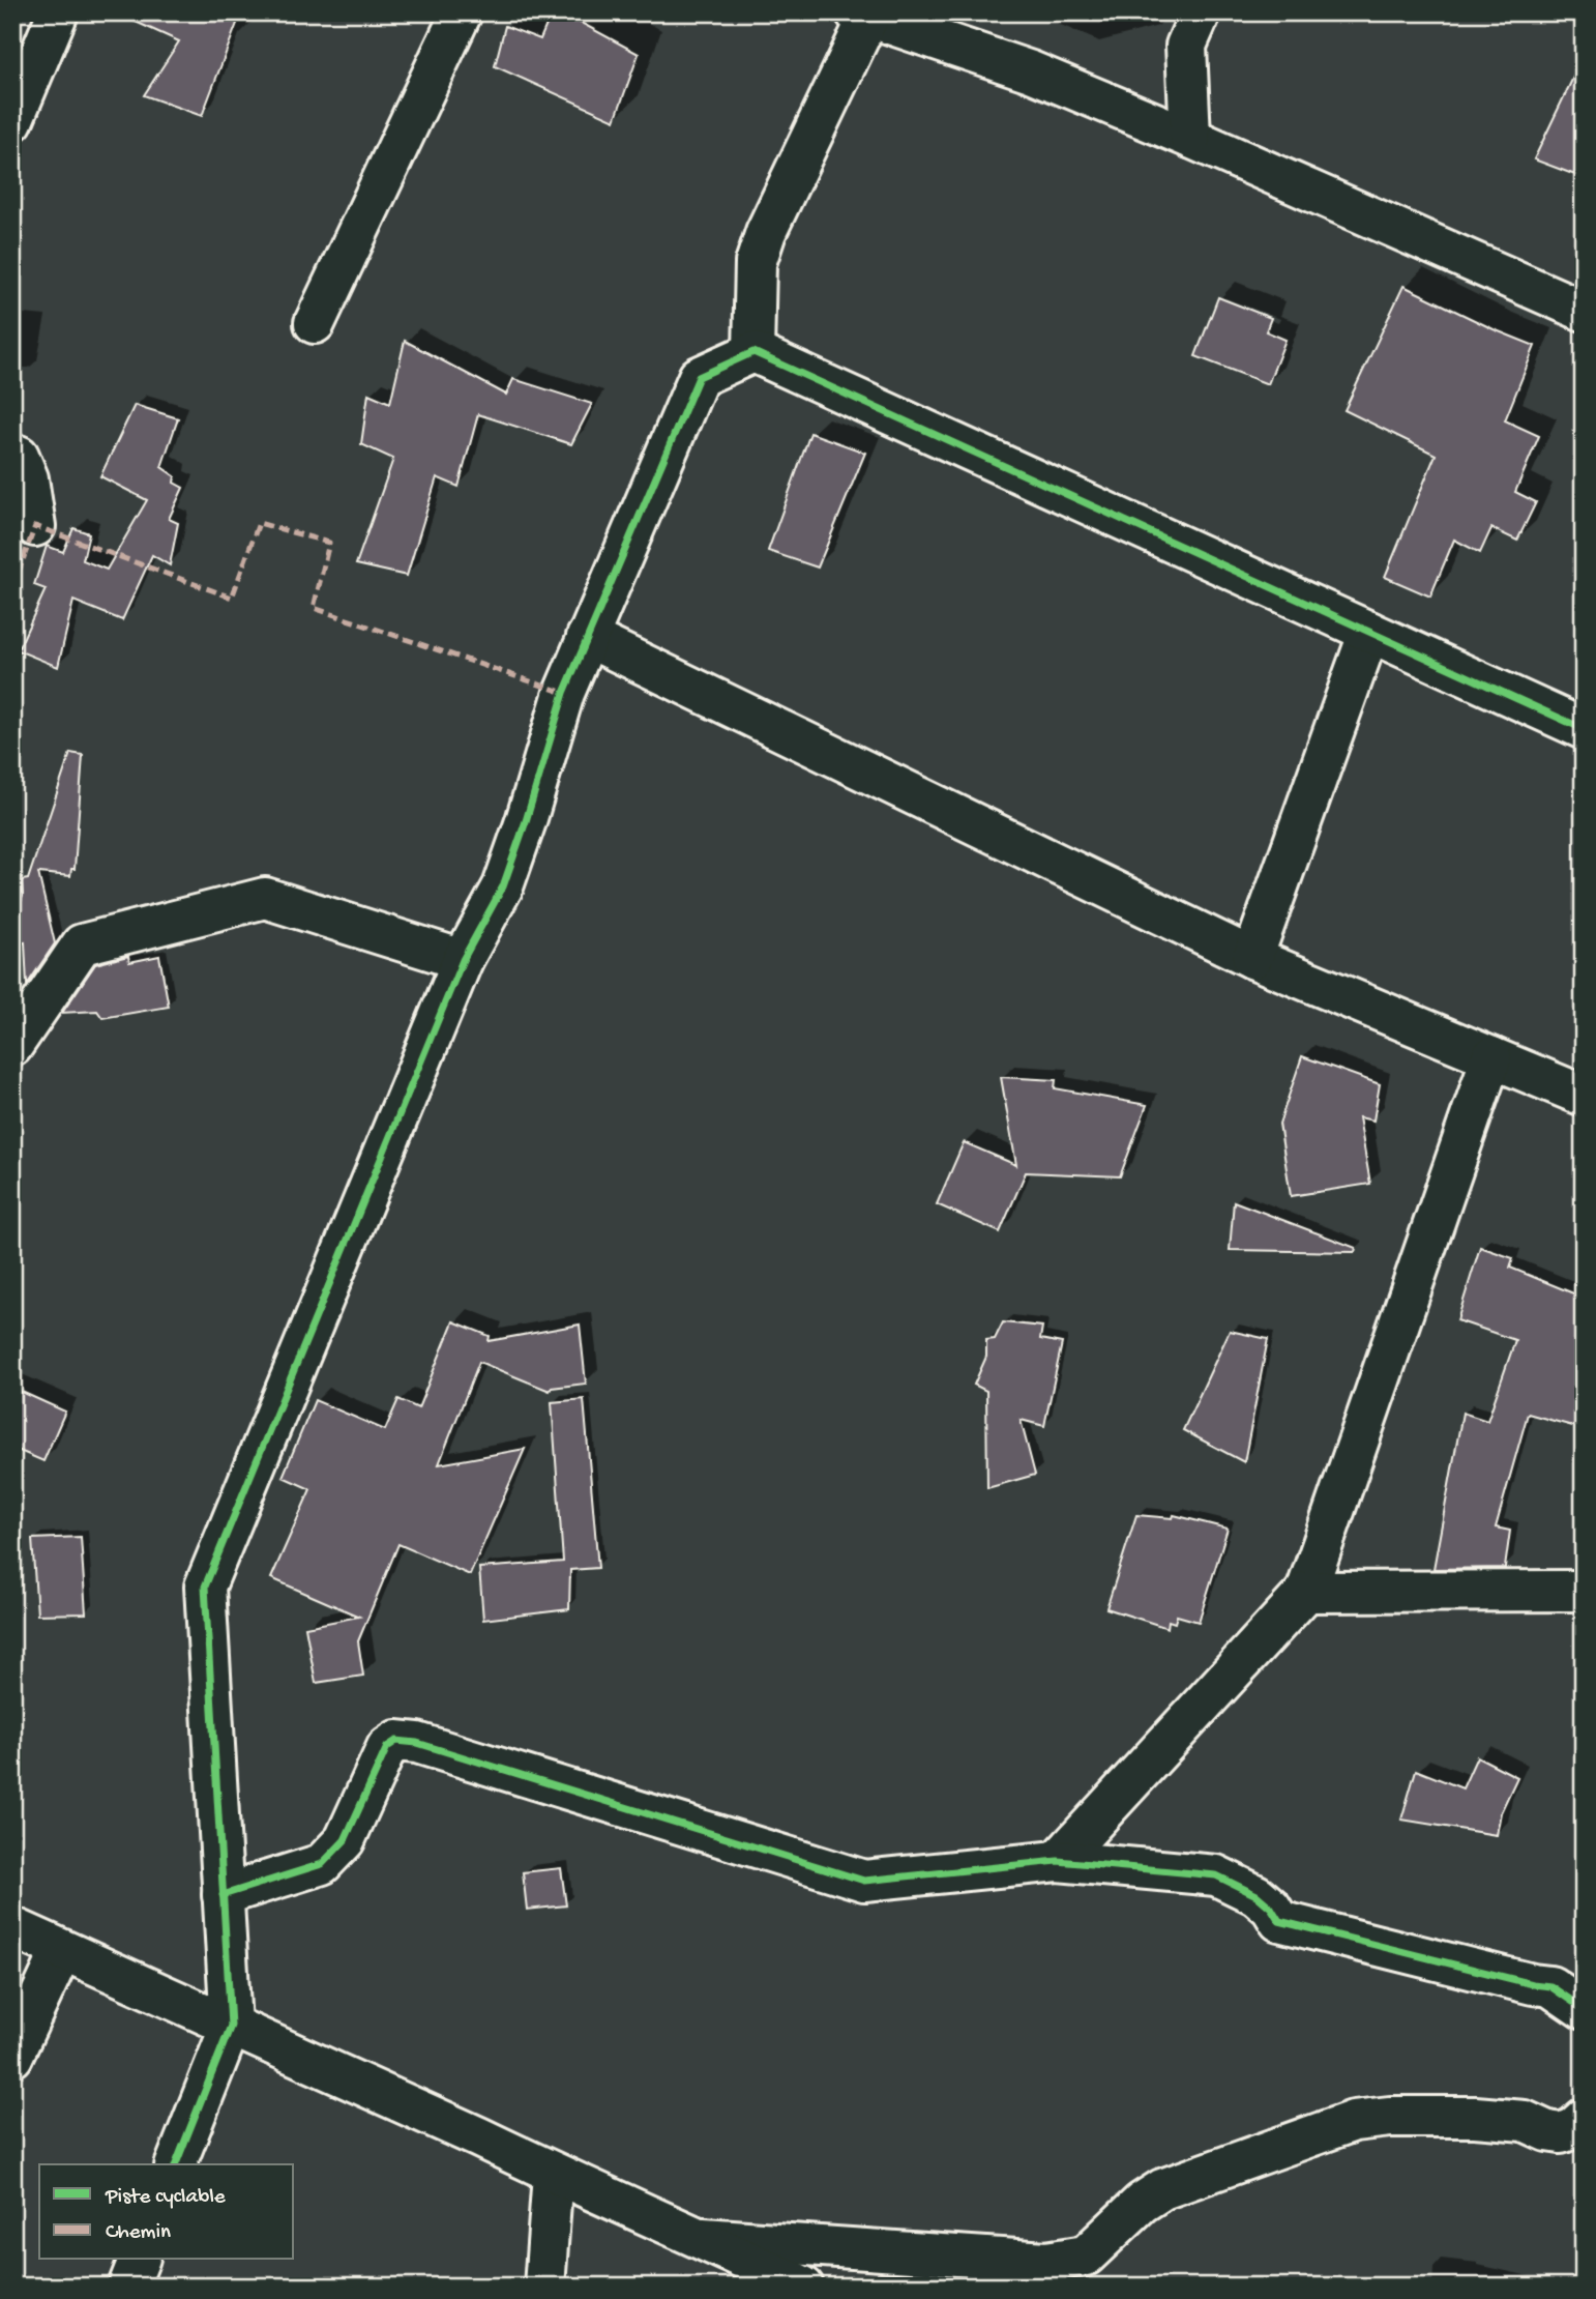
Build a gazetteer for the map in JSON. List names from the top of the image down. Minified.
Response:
{"legend":["Piste cyclable","Chemin"]}
